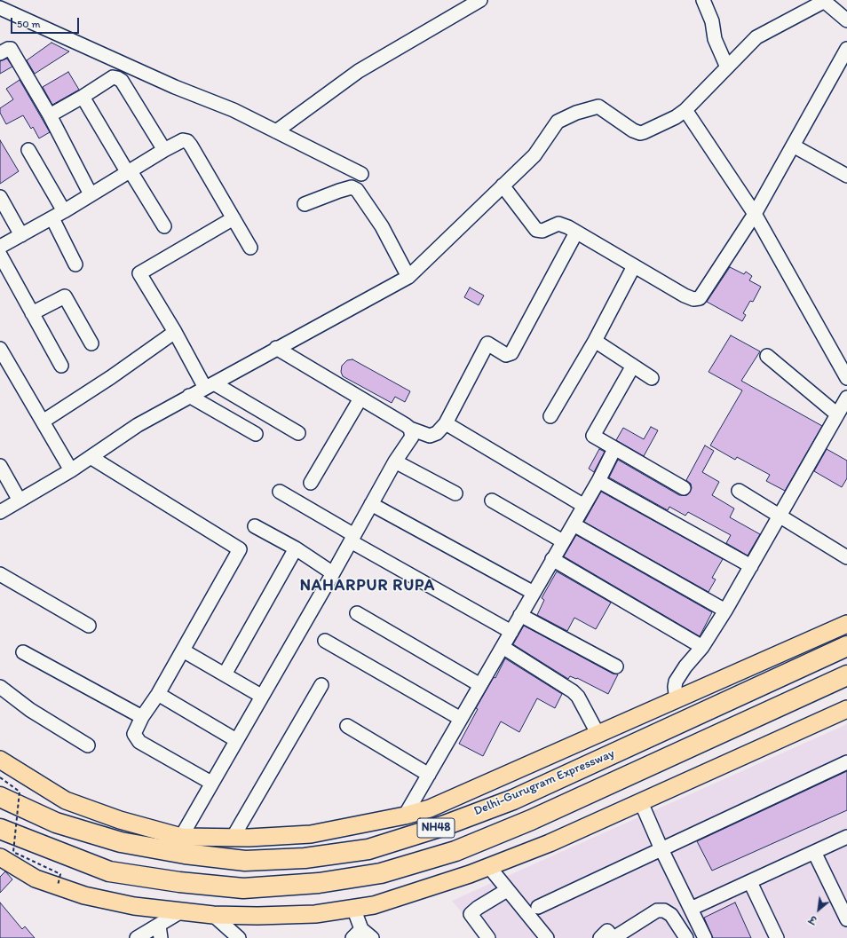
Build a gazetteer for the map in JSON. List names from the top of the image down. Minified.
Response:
{"streets":{"highway":["Delhi-Gurugram Expressway","NH48"]},"districts":["NAHARPUR RUPA"],"scale_bar":"50 m","north":"bottom left"}
